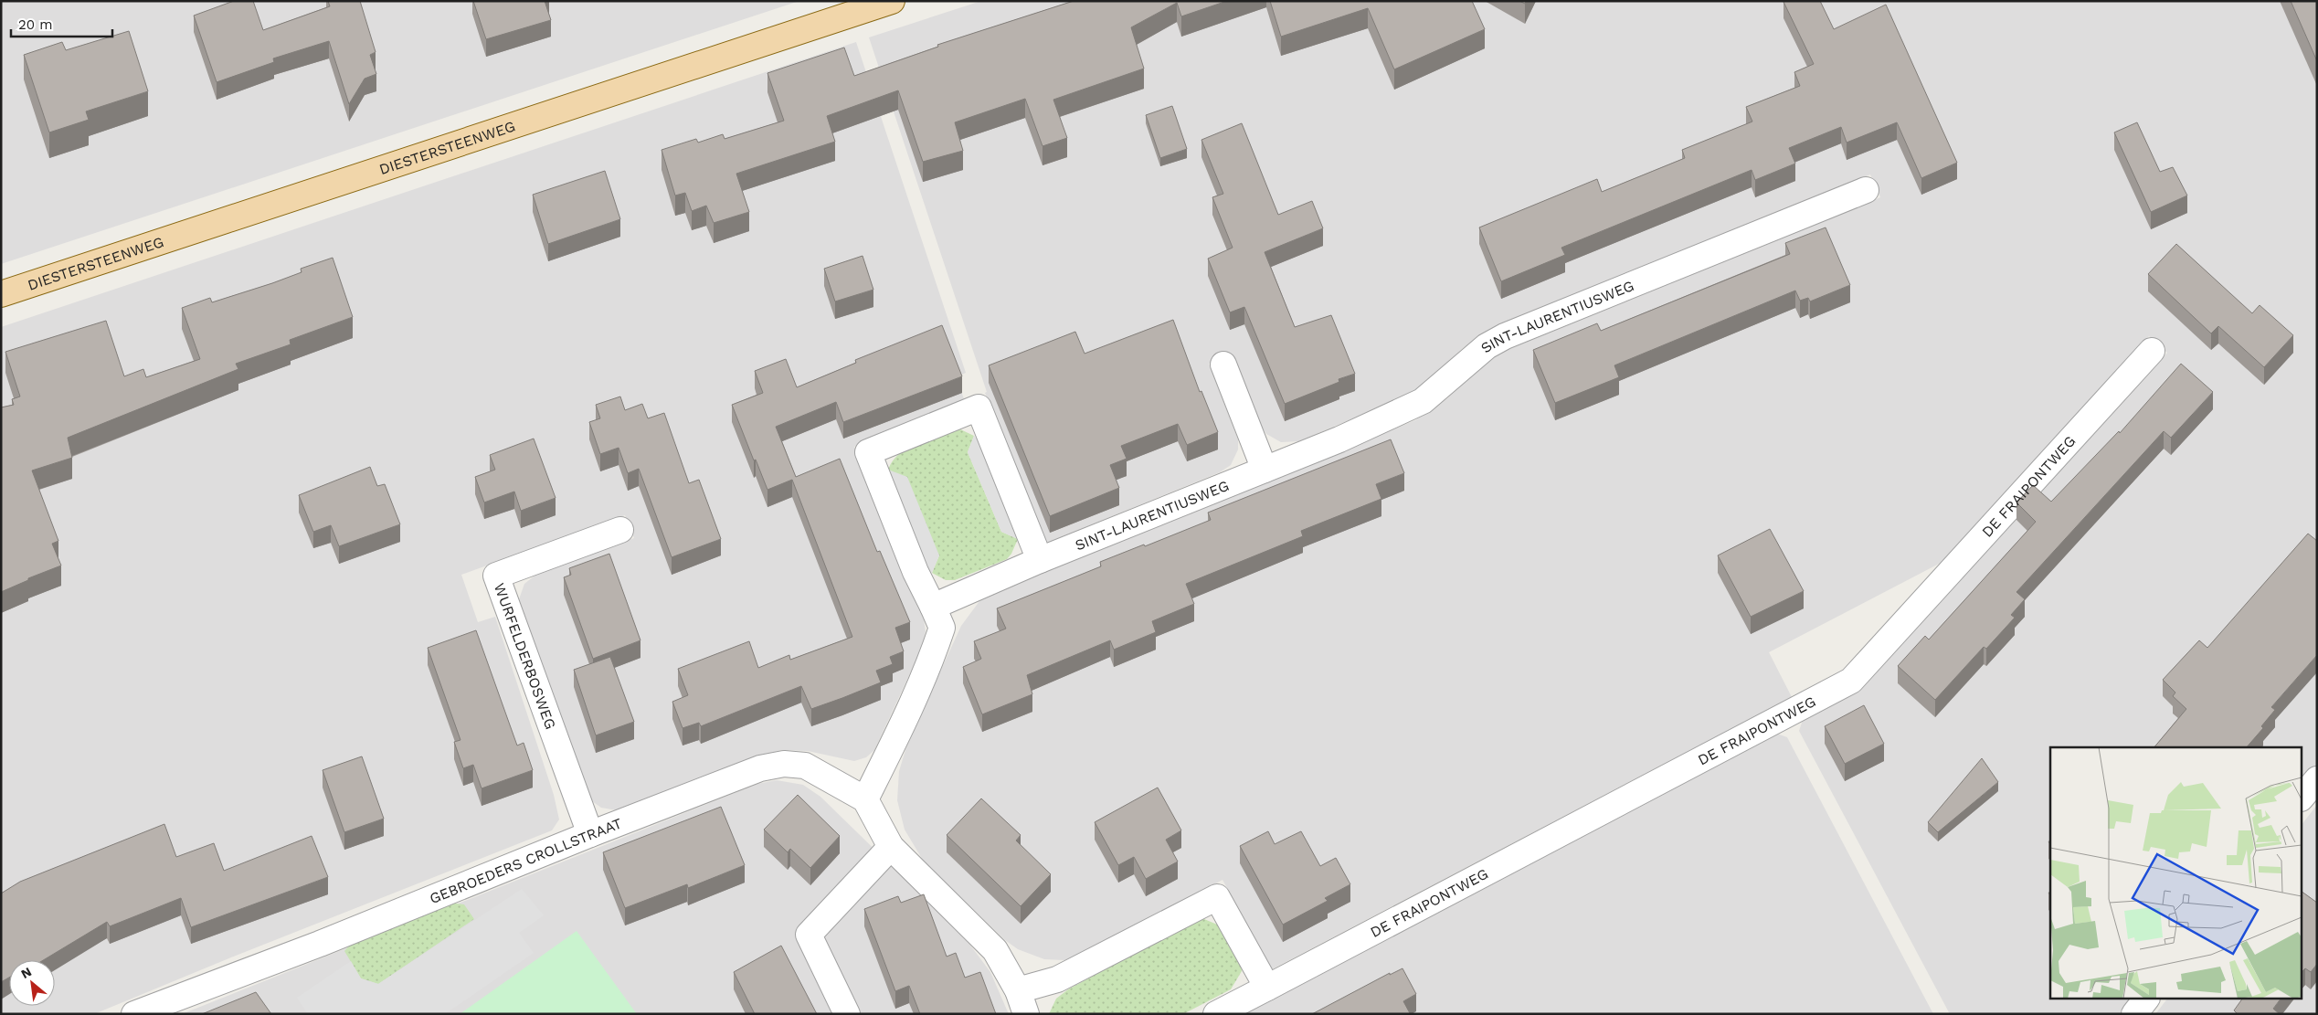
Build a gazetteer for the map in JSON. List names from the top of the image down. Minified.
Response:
{"streets":{"main road":["DIESTERSTEENWEG"],"street":["SINT-LAURENTIUSWEG","DE FRAIPONTWEG","WURFELDERBOSWEG","GEBROEDERS CROLLSTRAAT"]},"crossings":[["WURFELDERBOSWEG","GEBROEDERS CROLLSTRAAT"]],"scale_bar":"20 m","north":"top left"}
